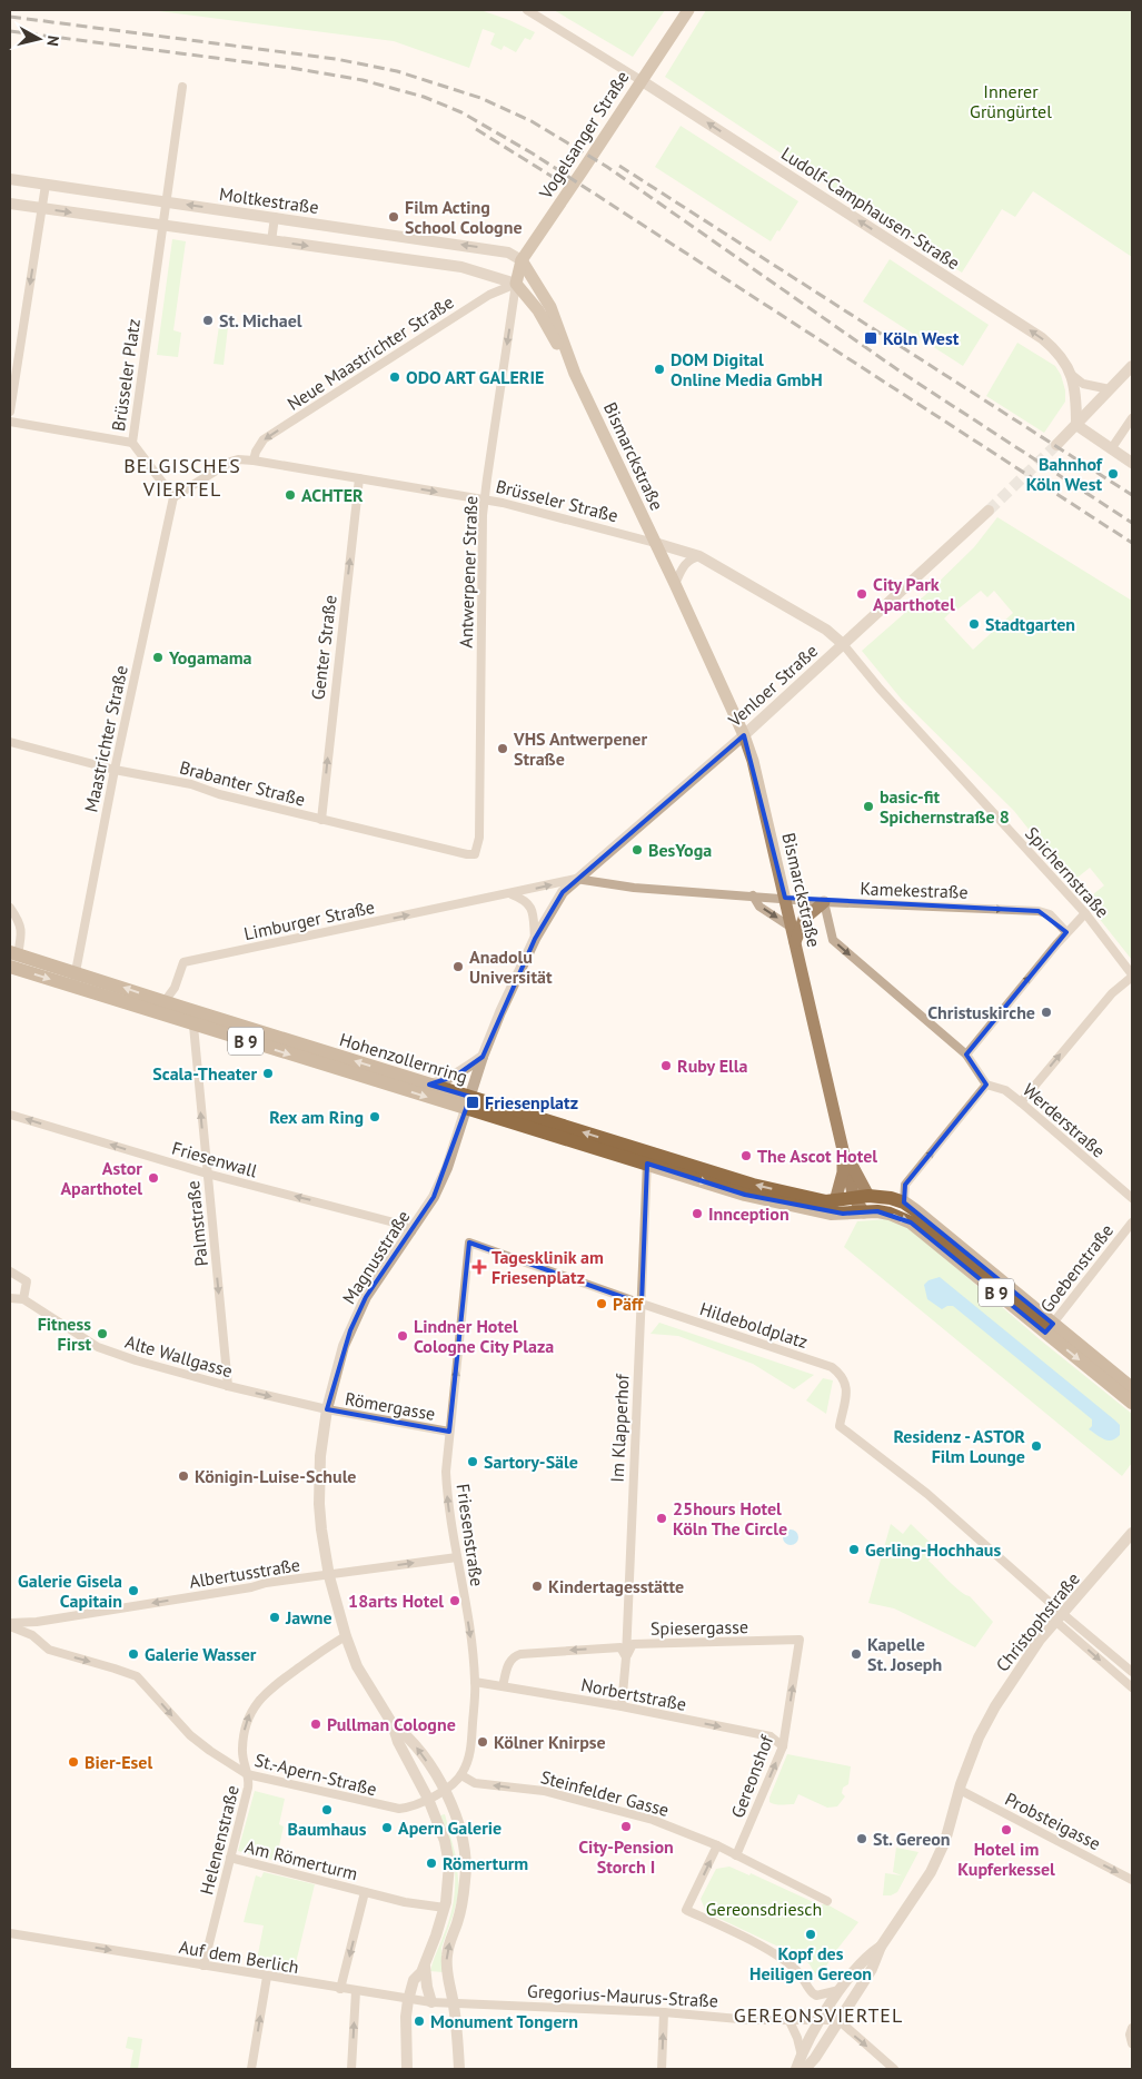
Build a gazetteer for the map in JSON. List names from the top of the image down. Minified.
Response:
{"streets":{"main road":["Vogelsanger Straße","Bismarckstraße","B 9","Hohenzollernring"],"street":["Moltkestraße","Ludolf-Camphausen-Straße","Neue Maastrichter Straße","Brüsseler Platz","Brüsseler Straße","Antwerpener Straße","Genter Straße","Venloer Straße","Maastrichter Straße","Brabanter Straße","Spichernstraße","Kamekestraße","Limburger Straße","Werderstraße","Friesenwall","Palmstraße","Magnusstraße","Goebenstraße","Hildeboldplatz","Alte Wallgasse","Römergasse","Im Klapperhof","Friesenstraße","Albertusstraße","Christophstraße","Spiesergasse","Norbertstraße","St.-Apern-Straße","Gereonshof","Steinfelder Gasse","Probsteigasse","Helenenstraße","Am Römerturm","Auf dem Berlich","Gregorius-Maurus-Straße"]},"crossings":[["Vogelsanger Straße","Moltkestraße"],["Vogelsanger Straße","Ludolf-Camphausen-Straße"],["Vogelsanger Straße","Neue Maastrichter Straße"],["Vogelsanger Straße","Bismarckstraße"],["Vogelsanger Straße","Antwerpener Straße"],["Moltkestraße","Brüsseler Platz"],["Moltkestraße","Bismarckstraße"],["Neue Maastrichter Straße","Bismarckstraße"],["Neue Maastrichter Straße","Brüsseler Straße"],["Neue Maastrichter Straße","Antwerpener Straße"],["Brüsseler Platz","Brüsseler Straße"],["Brüsseler Platz","Maastrichter Straße"],["Bismarckstraße","Brüsseler Straße"],["Bismarckstraße","Antwerpener Straße"],["Bismarckstraße","Venloer Straße"],["Bismarckstraße","Kamekestraße"],["Brüsseler Straße","Antwerpener Straße"],["Brüsseler Straße","Genter Straße"],["Brüsseler Straße","Venloer Straße"],["Brüsseler Straße","Maastrichter Straße"],["Brüsseler Straße","Spichernstraße"],["Antwerpener Straße","Brabanter Straße"],["Genter Straße","Brabanter Straße"],["Venloer Straße","Spichernstraße"],["Venloer Straße","Kamekestraße"],["Venloer Straße","Limburger Straße"],["Maastrichter Straße","Brabanter Straße"],["Maastrichter Straße","Hohenzollernring"],["Kamekestraße","Limburger Straße"],["Limburger Straße","Hohenzollernring"],["B 9","Hohenzollernring"],["B 9","Goebenstraße"],["Hohenzollernring","Palmstraße"],["Hohenzollernring","Magnusstraße"],["Hohenzollernring","Im Klapperhof"],["Friesenwall","Palmstraße"],["Friesenwall","Magnusstraße"],["Palmstraße","Alte Wallgasse"],["Magnusstraße","Alte Wallgasse"],["Magnusstraße","Römergasse"],["Magnusstraße","Albertusstraße"],["Magnusstraße","St.-Apern-Straße"],["Magnusstraße","Helenenstraße"],["Magnusstraße","Am Römerturm"],["Magnusstraße","Auf dem Berlich"],["Magnusstraße","Gregorius-Maurus-Straße"],["Hildeboldplatz","Im Klapperhof"],["Hildeboldplatz","Friesenstraße"],["Hildeboldplatz","Christophstraße"],["Alte Wallgasse","Römergasse"],["Römergasse","Friesenstraße"],["Im Klapperhof","Friesenstraße"],["Im Klapperhof","Spiesergasse"],["Im Klapperhof","Norbertstraße"],["Friesenstraße","Albertusstraße"],["Friesenstraße","Norbertstraße"],["Friesenstraße","Steinfelder Gasse"],["Albertusstraße","St.-Apern-Straße"],["Christophstraße","Probsteigasse"],["Spiesergasse","Gereonshof"],["Norbertstraße","Gereonshof"],["St.-Apern-Straße","Helenenstraße"],["Gereonshof","Steinfelder Gasse"],["Helenenstraße","Am Römerturm"],["Helenenstraße","Auf dem Berlich"],["Am Römerturm","Auf dem Berlich"],["Auf dem Berlich","Gregorius-Maurus-Straße"]],"one_way":["Ludolf-Camphausen-Straße","Neue Maastrichter Straße","Antwerpener Straße","Genter Straße","Kamekestraße","Limburger Straße","Friesenwall","Norbertstraße","St.-Apern-Straße","Gereonshof","Steinfelder Gasse","Probsteigasse","Helenenstraße","Auf dem Berlich"],"districts":["BELGISCHES VIERTEL","GEREONSVIERTEL"],"parks":["Innerer Grüngürtel","Gereonsdriesch"],"places":{"other":["Film Acting School Cologne","St. Michael","DOM Digital Online Media GmbH","ODO ART GALERIE","Bahnhof Köln West","ACHTER","City Park Aparthotel","Stadtgarten","Yogamama","VHS Antwerpener Straße","basic-fit Spichernstraße 8","BesYoga","Anadolu Universität","Christuskirche","Ruby Ella","Scala-Theater","Rex am Ring","The Ascot Hotel","Astor Aparthotel","Innception","Päff","Fitness First","Lindner Hotel Cologne City Plaza","Residenz - ASTOR Film Lounge","Sartory-Säle","Königin-Luise-Schule","25hours Hotel Köln The Circle","Gerling-Hochhaus","Kindertagesstätte","Galerie Gisela Capitain","18arts Hotel","Jawne","Galerie Wasser","Kapelle St. Joseph","Pullman Cologne","Kölner Knirpse","Bier-Esel","Baumhaus","City-Pension Storch I","Apern Galerie","Hotel im Kupferkessel","St. Gereon","Römerturm","Kopf des Heiligen Gereon","Monument Tongern"],"transit":["Köln West","Friesenplatz"],"health":["Tagesklinik am Friesenplatz"]},"north":"right"}
